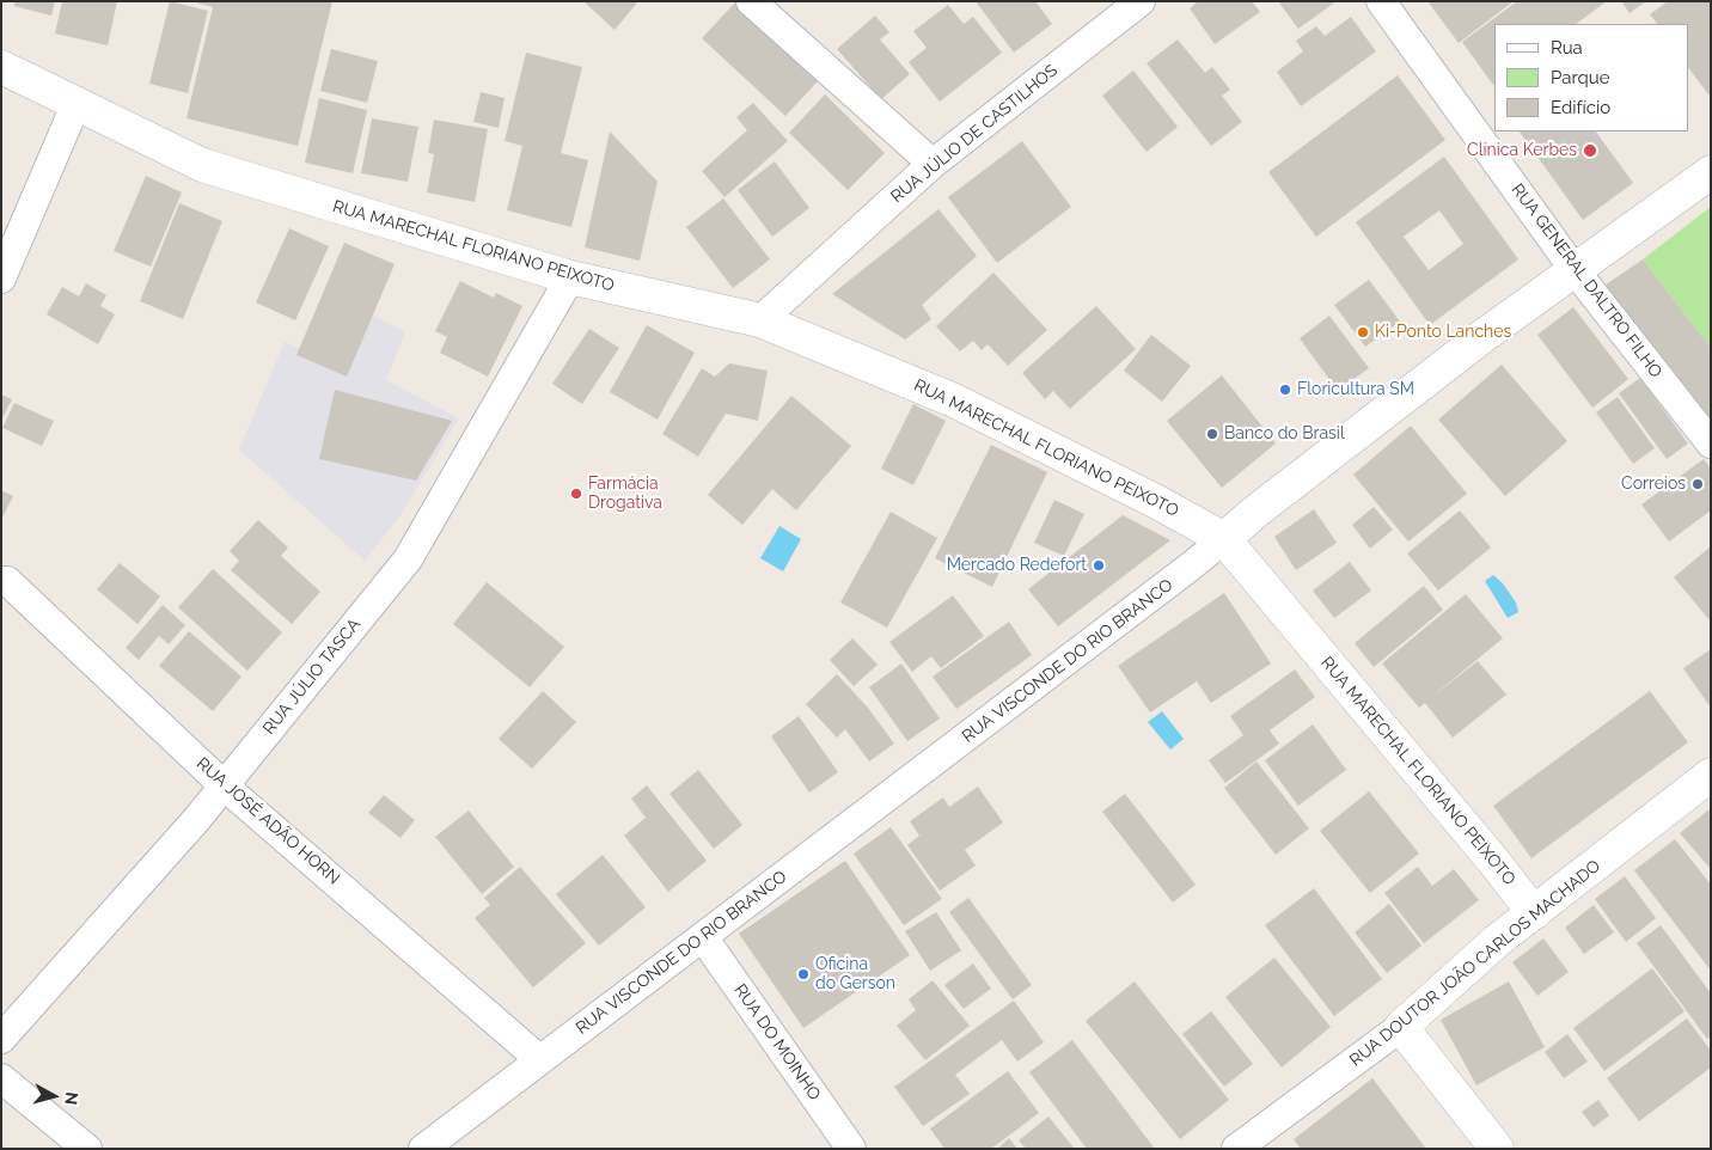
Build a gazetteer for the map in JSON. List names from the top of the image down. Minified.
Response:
{"streets":{"main road":["RUA MARECHAL FLORIANO PEIXOTO","RUA VISCONDE DO RIO BRANCO","RUA DOUTOR JOÃO CARLOS MACHADO"],"street":["RUA JÚLIO DE CASTILHOS","RUA GENERAL DALTRO FILHO","RUA JÚLIO TASCA","RUA JOSÉ ADÃO HORN","RUA DO MOINHO"]},"crossings":[["RUA JÚLIO DE CASTILHOS","RUA MARECHAL FLORIANO PEIXOTO"],["RUA MARECHAL FLORIANO PEIXOTO","RUA VISCONDE DO RIO BRANCO"],["RUA MARECHAL FLORIANO PEIXOTO","RUA JÚLIO TASCA"],["RUA MARECHAL FLORIANO PEIXOTO","RUA DOUTOR JOÃO CARLOS MACHADO"],["RUA GENERAL DALTRO FILHO","RUA VISCONDE DO RIO BRANCO"],["RUA VISCONDE DO RIO BRANCO","RUA JOSÉ ADÃO HORN"],["RUA VISCONDE DO RIO BRANCO","RUA DO MOINHO"],["RUA JÚLIO TASCA","RUA JOSÉ ADÃO HORN"]],"places":["Clínica Kerbes","Ki-Ponto Lanches","Floricultura SM","Banco do Brasil","Correios","Farmácia Drogativa","Mercado Redefort","Oficina do Gerson"],"legend":["Rua","Parque","Edifício"],"north":"right"}
